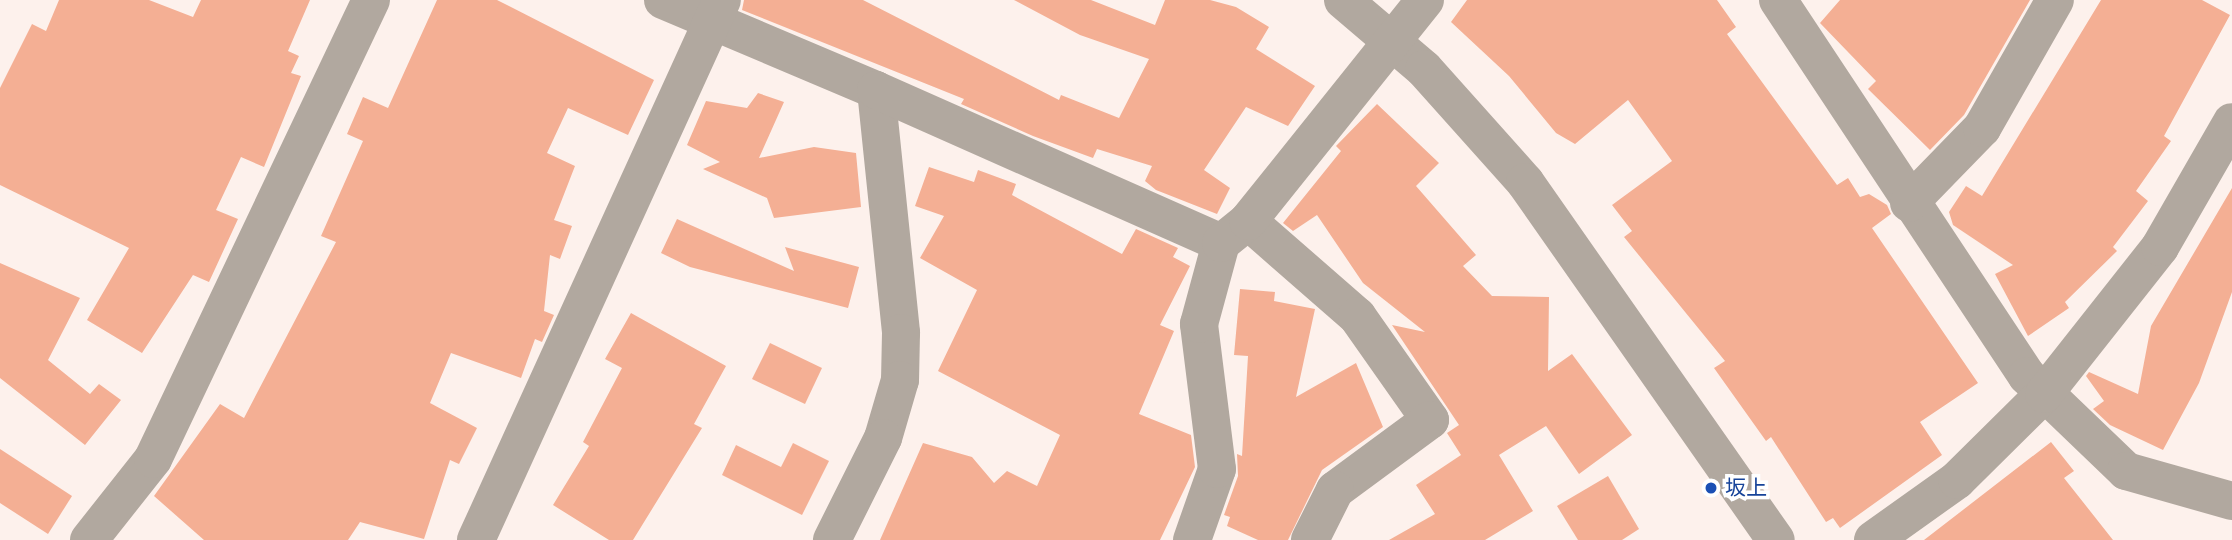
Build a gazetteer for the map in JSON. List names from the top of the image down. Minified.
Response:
{"places":["坂上"]}
